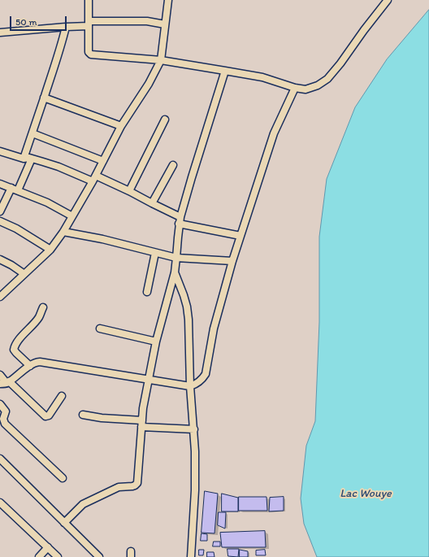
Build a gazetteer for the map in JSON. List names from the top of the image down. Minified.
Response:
{"water":["Lac Wouye"],"scale_bar":"50 m"}
